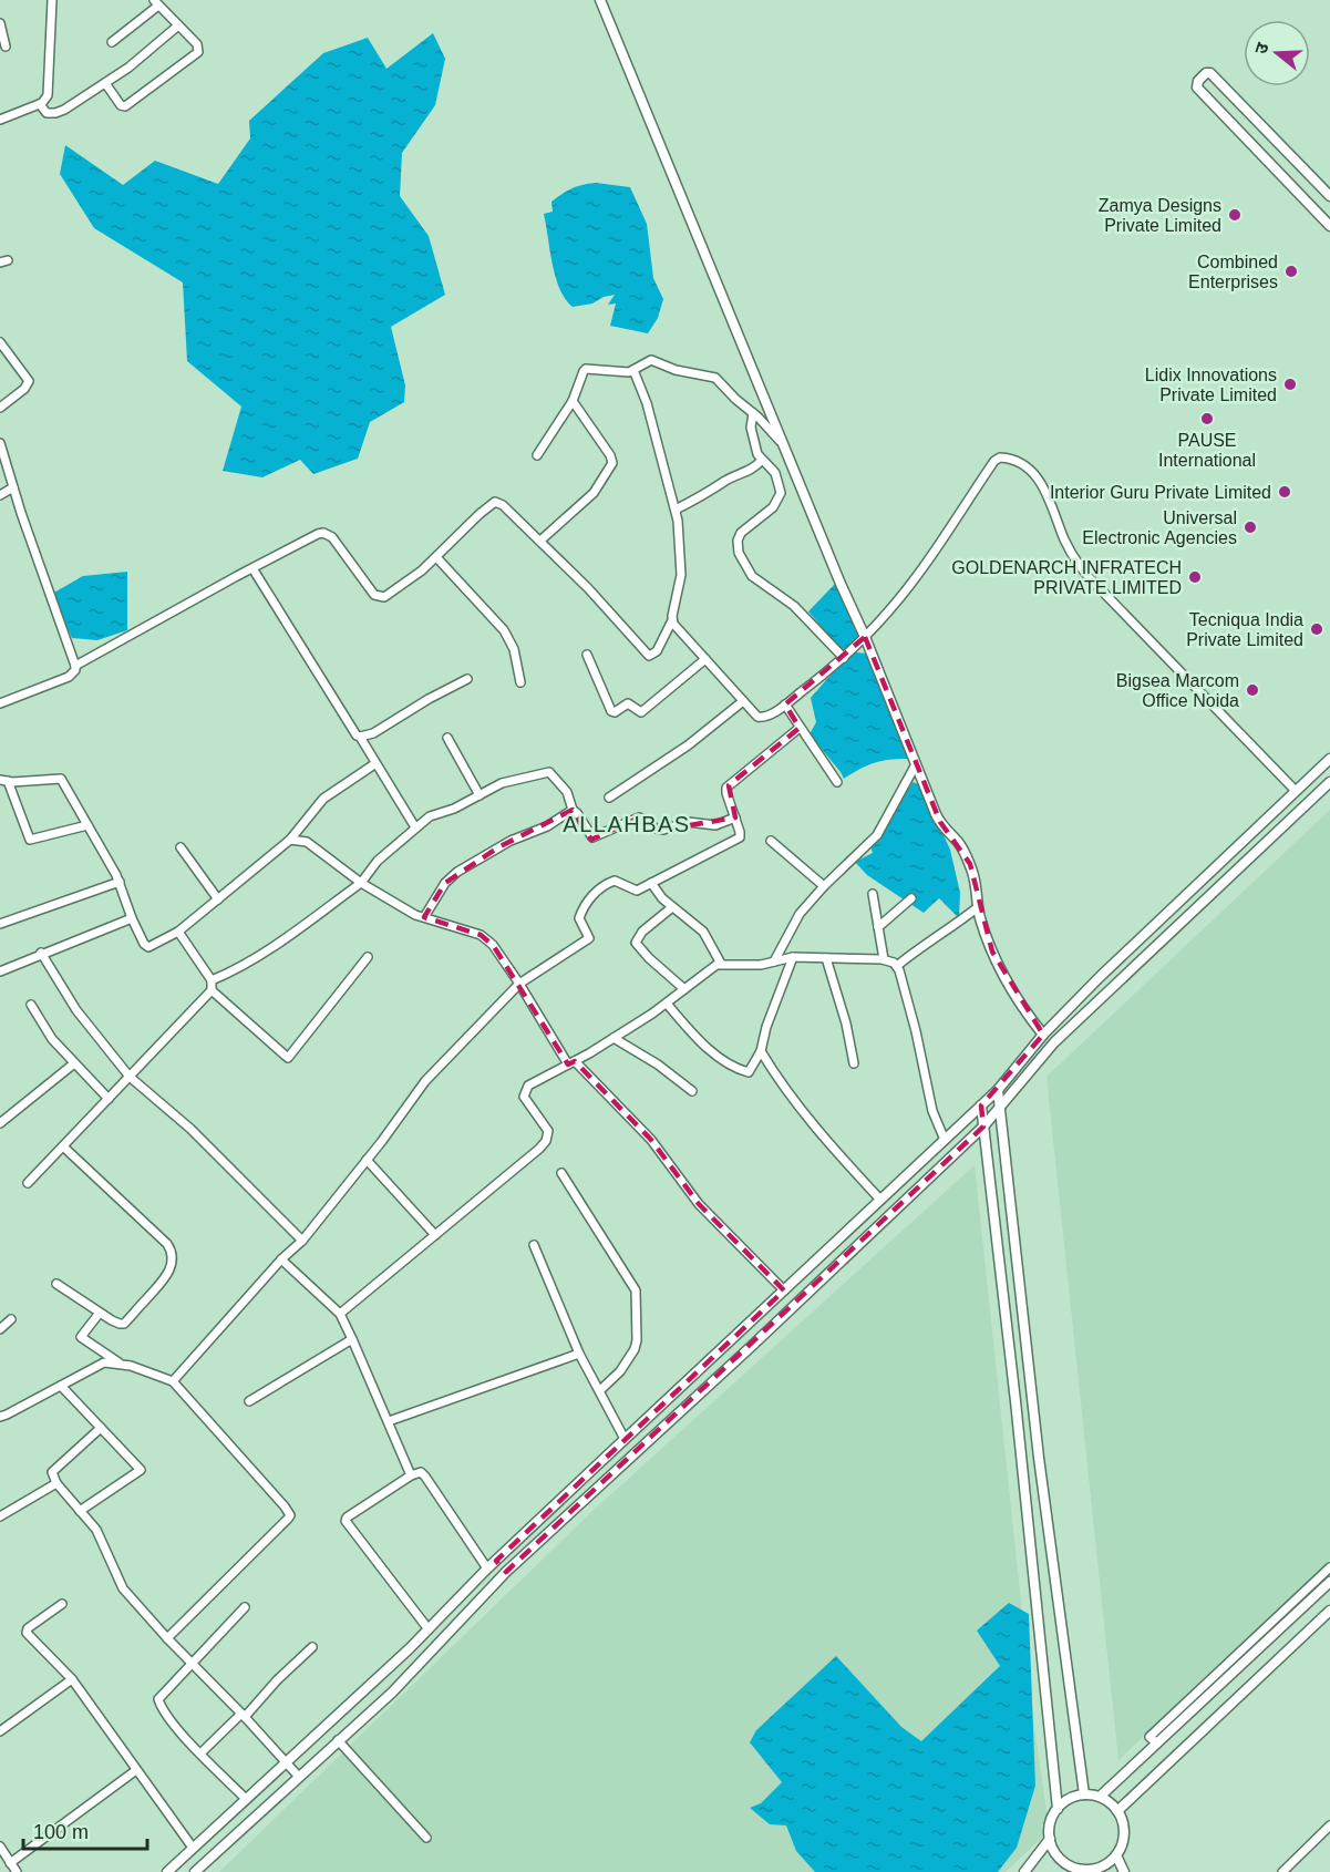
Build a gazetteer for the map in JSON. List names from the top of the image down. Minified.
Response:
{"districts":["ALLAHBAS"],"places":["Zamya Designs Private Limited","Combined Enterprises","Lidix Innovations Private Limited","PAUSE International","Interior Guru Private Limited","Universal Electronic Agencies","GOLDENARCH INFRATECH PRIVATE LIMITED","Tecniqua India Private Limited","Bigsea Marcom Office Noida"],"scale_bar":"100 m","north":"left"}
